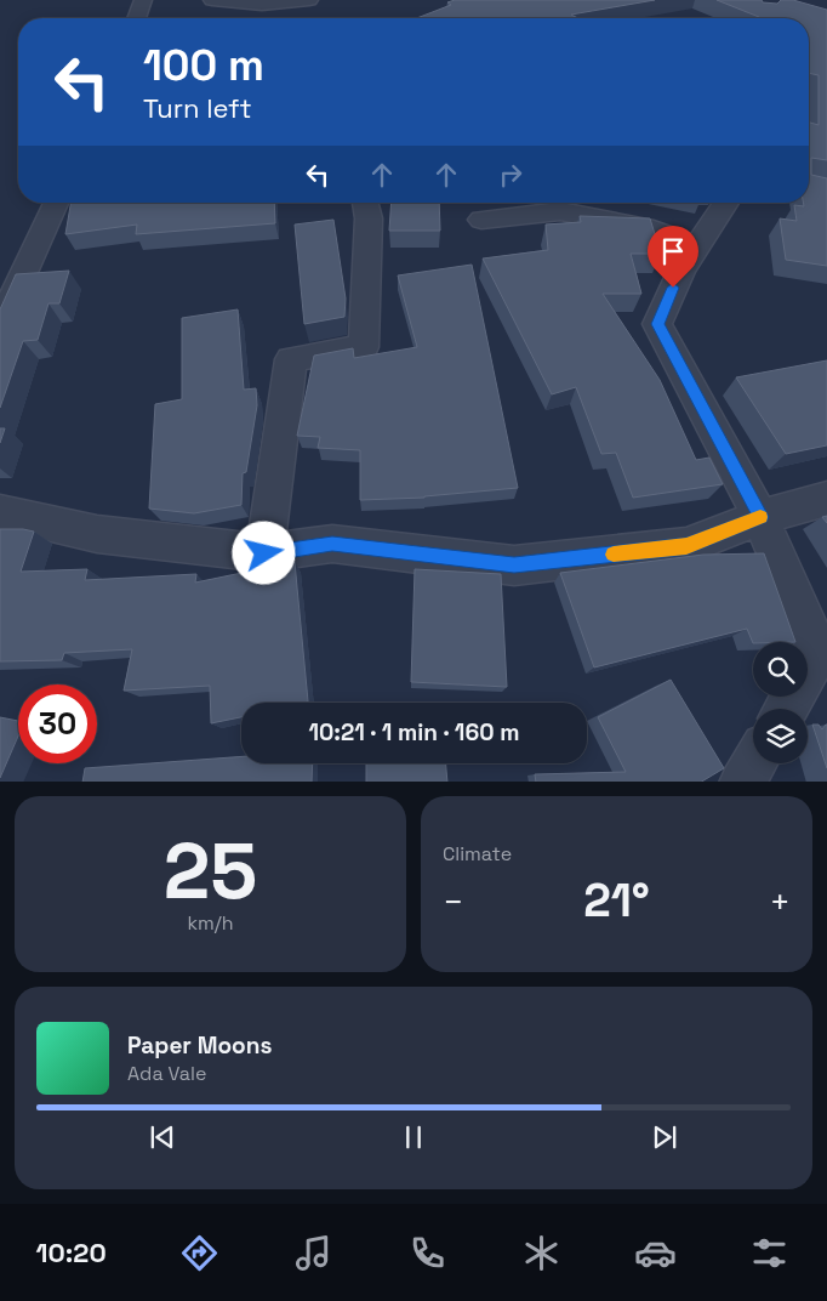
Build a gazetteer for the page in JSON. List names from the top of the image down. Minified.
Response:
{"page":{"turn":["100 m","Turn left"],"limit":"30","trip":"10:21 · 1 min · 160 m","tile":[["25","km/h"],"Climate"],"heat":["−","21°","+"],"song":["Paper Moons","Ada Vale"],"tabs":"10:20"}}
